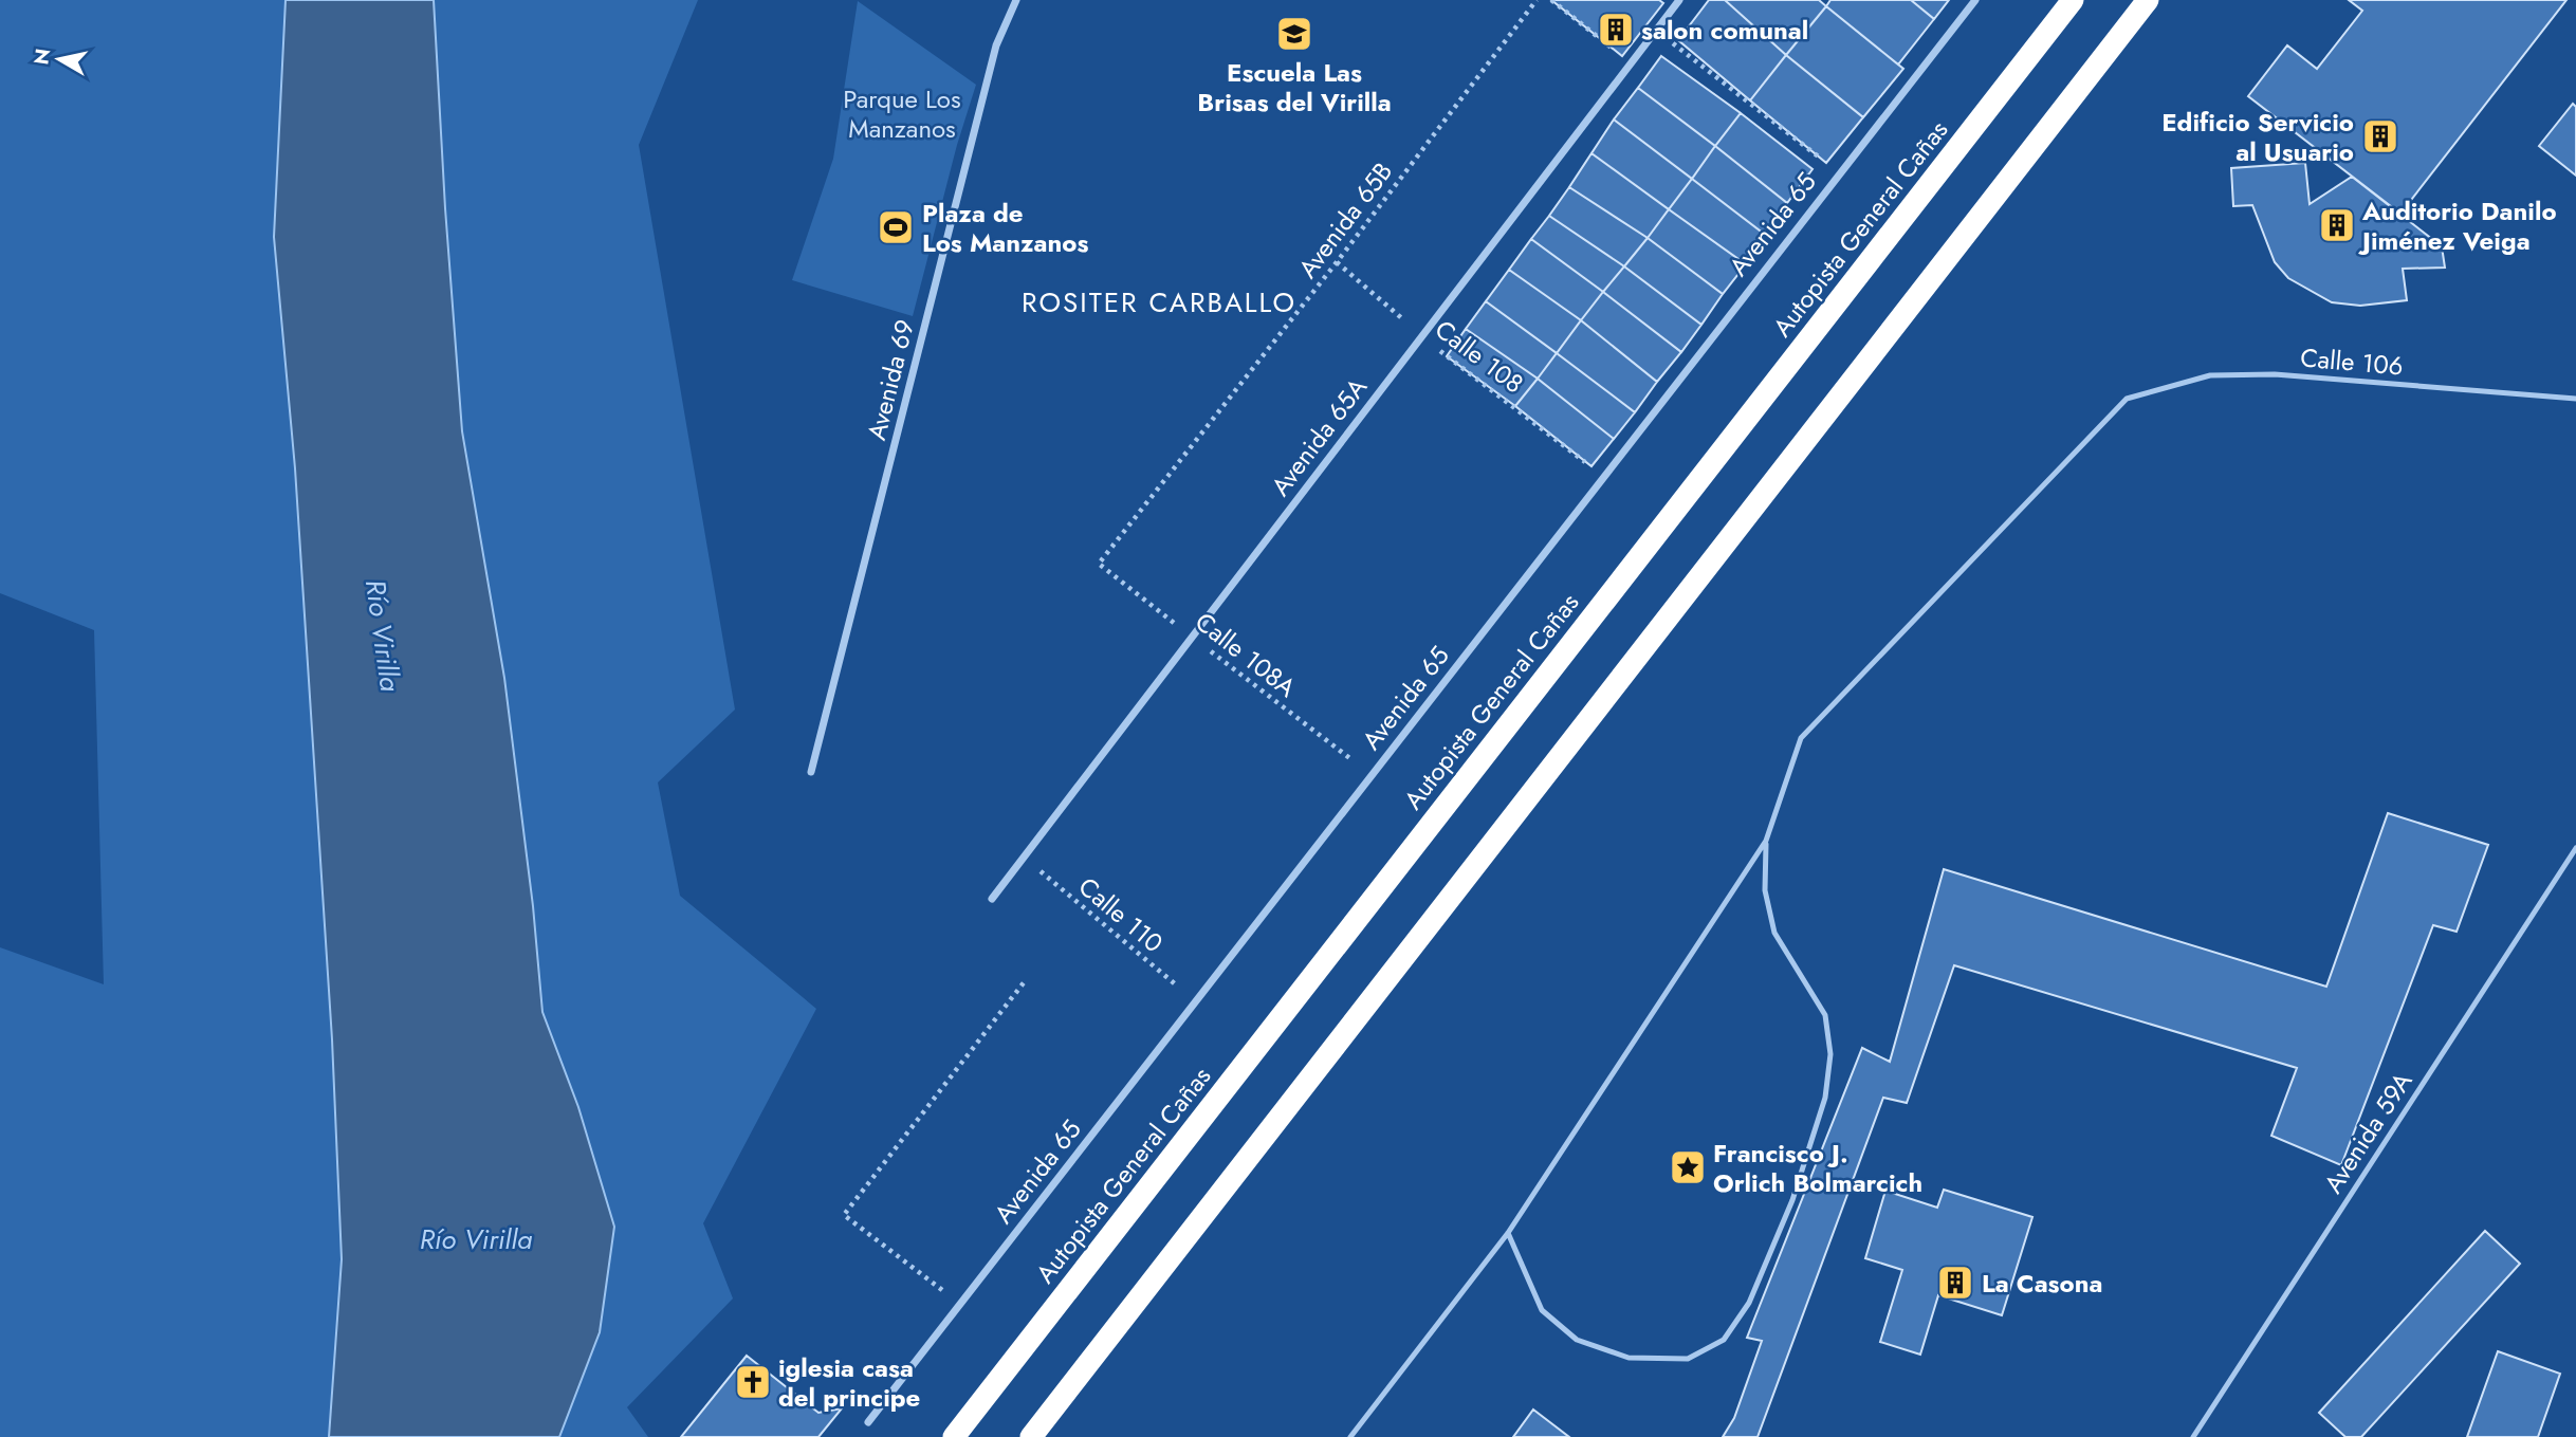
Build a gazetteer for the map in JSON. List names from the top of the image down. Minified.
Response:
{"streets":{"highway":["Autopista General Cañas"],"street":["Avenida 65","Avenida 69","Avenida 65A"],"lane":["Calle 106","Avenida 59A"],"path":["Avenida 65B","Calle 108","Calle 108A","Calle 110"]},"crossings":[["Avenida 65B","Calle 108"],["Avenida 65B","Calle 108A"],["Avenida 65","Calle 108"],["Avenida 65","Calle 108A"],["Avenida 65","Calle 110"],["Calle 108","Avenida 65A"],["Avenida 65A","Calle 108A"],["Avenida 65A","Calle 110"]],"districts":["ROSITER CARBALLO"],"water":["Río Virilla"],"parks":["Parque Los Manzanos"],"places":{"building":["salon comunal","Edificio Servicio al Usuario","Auditorio Danilo Jiménez Veiga","La Casona"],"school or university":["Escuela Las Brisas del Virilla"],"sports":["Plaza de Los Manzanos"],"place":["Francisco J. Orlich Bolmarcich"],"church":["iglesia casa del principe"]},"north":"left"}
